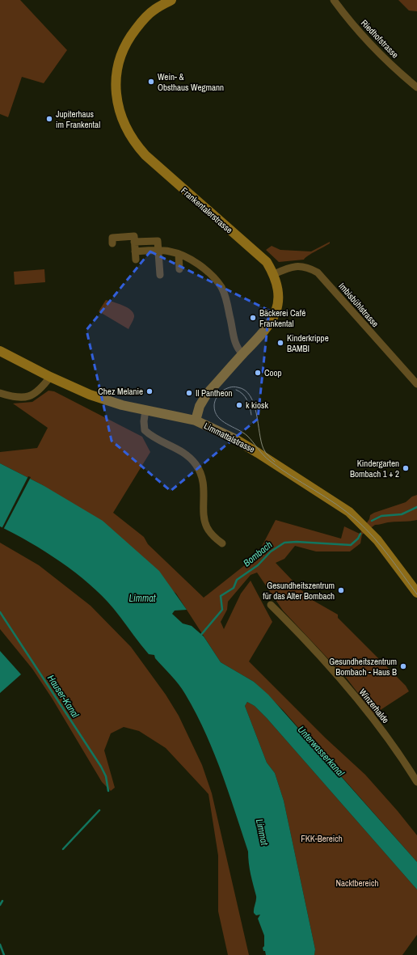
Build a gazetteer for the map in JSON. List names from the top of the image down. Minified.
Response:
{"streets":{"main road":["Frankentalerstrasse","Limmattalstrasse"],"street":["Riedhofstrasse","Imbisbühlstrasse","Winzerhalde"]},"crossings":[["Frankentalerstrasse","Imbisbühlstrasse"],["Frankentalerstrasse","Limmattalstrasse"]],"water":["Bombach","Limmat","Hauser-Kanal","Unterwasserkanal"],"parks":["FKK-Bereich","Nacktbereich"],"places":["Wein- & Obsthaus Wegmann","Jupiterhaus im Frankental","Bäckerei Café Frankental","Kinderkrippe BAMBI","Coop","Chez Melanie","Il Pantheon","k kiosk","Kindergarten Bombach 1 + 2","Gesundheitszentrum für das Alter Bombach","Gesundheitszentrum Bombach - Haus B"]}
